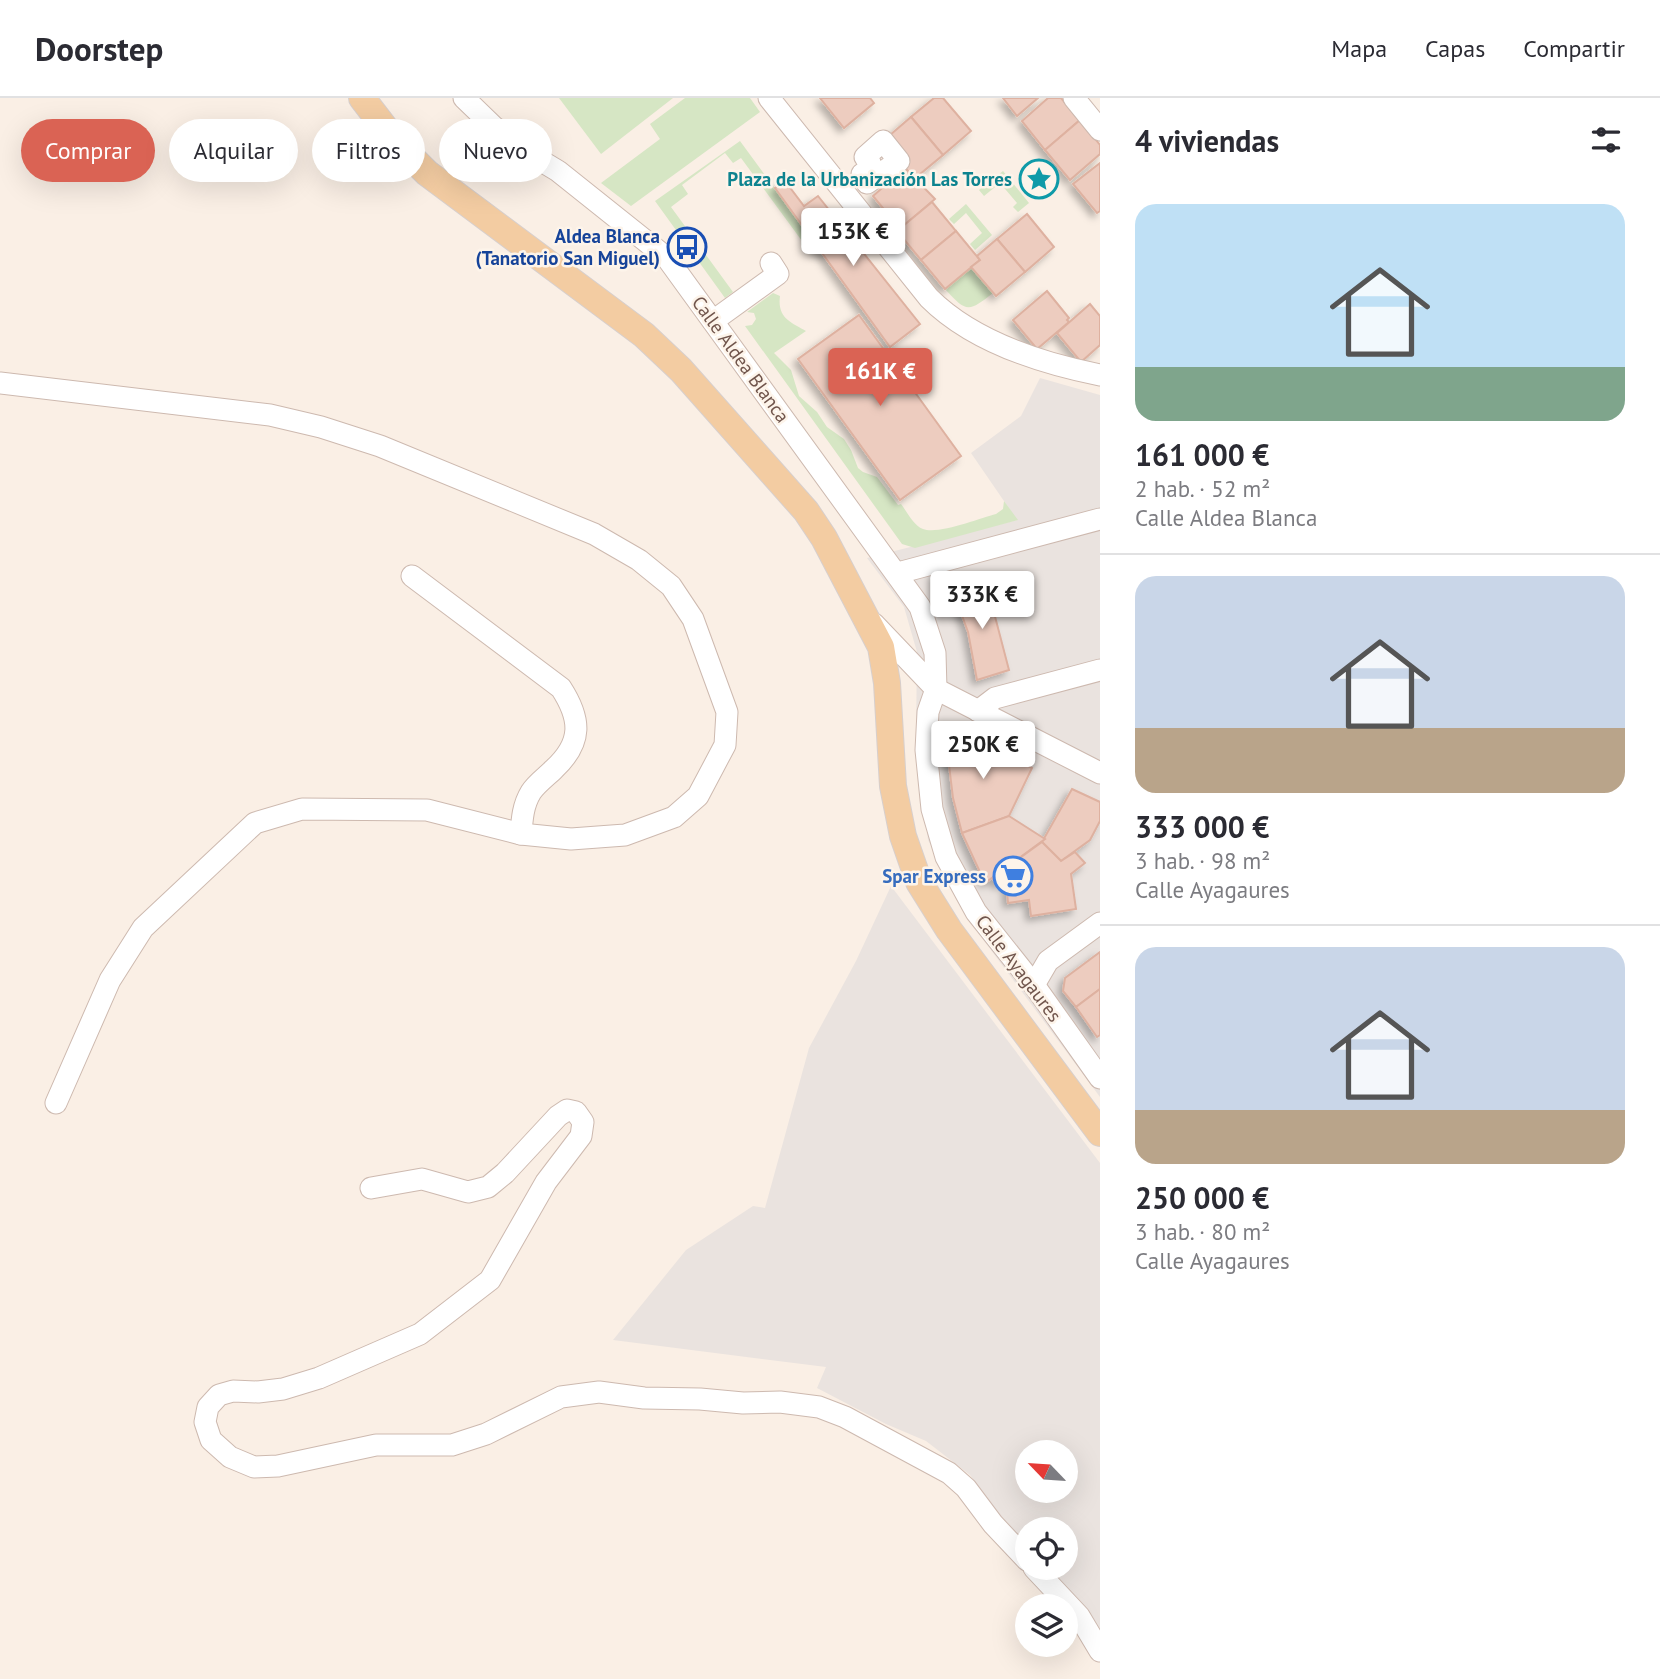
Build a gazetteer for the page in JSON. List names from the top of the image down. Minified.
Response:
{"streets":{"street":["Calle Aldea Blanca","Calle Ayagaures"]},"crossings":[["Calle Aldea Blanca","Calle Ayagaures"]],"places":{"place":["Plaza de la Urbanización Las Torres"],"bus stop":["Aldea Blanca (Tanatorio San Miguel)"],"supermarket":["Spar Express"]},"north":"top left","page":{"header":"Doorstep","nav":["Mapa","Capas","Compartir"],"heading":"4 viviendas","chip":["Comprar","Alquilar","Filtros","Nuevo"],"list":[{"name":"161 000 €","note":"2 hab. · 52 m² · Calle Aldea Blanca"},{"name":"333 000 €","note":"3 hab. · 98 m² · Calle Ayagaures"},{"name":"250 000 €","note":"3 hab. · 80 m² · Calle Ayagaures"}],"price":["153K €","161K €","333K €","250K €"]}}
